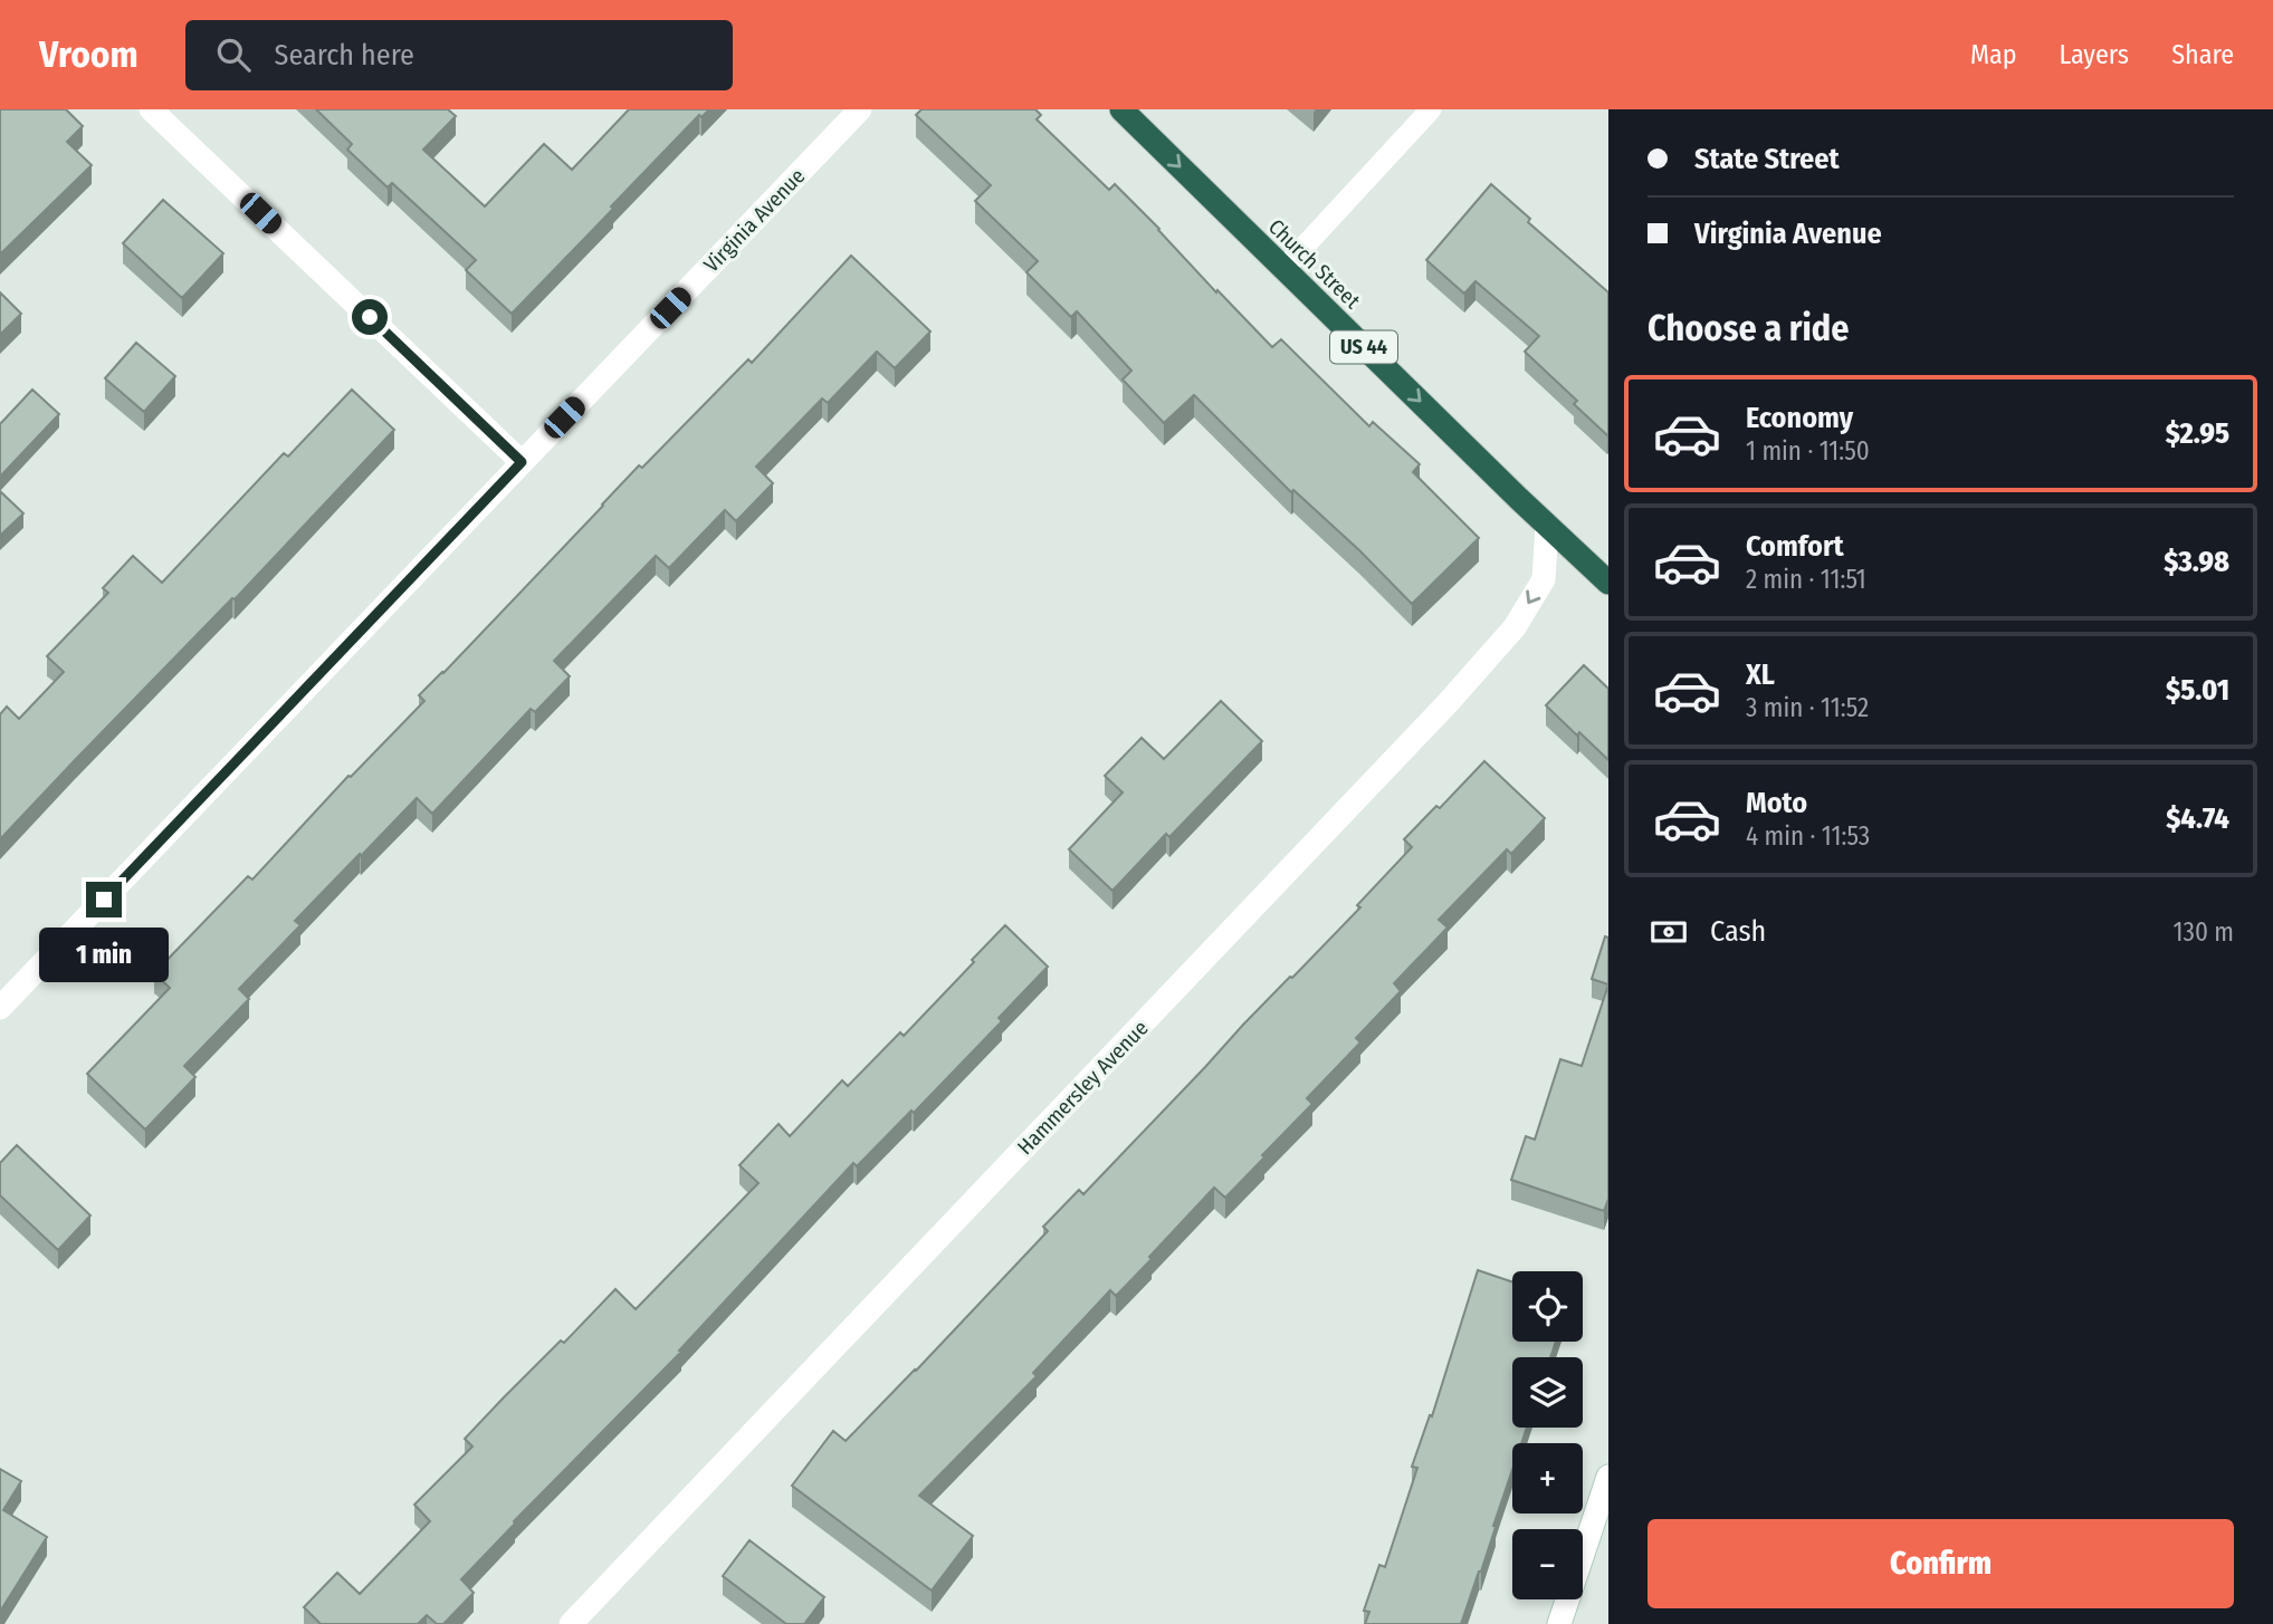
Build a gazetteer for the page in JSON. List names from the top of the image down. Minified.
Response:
{"streets":{"highway":["Church Street","US 44"],"street":["Virginia Avenue","Hammersley Avenue"]},"crossings":[["Church Street","Hammersley Avenue"]],"one_way":["Church Street","Hammersley Avenue"],"page":{"header":"Vroom","search":"Search here","nav":["Map","Layers","Share"],"banner":["State Street","Virginia Avenue"],"heading":"Choose a ride","list":[{"name":"Economy","note":"1 min · 11:50","value":"$2.95"},{"name":"Comfort","note":"2 min · 11:51","value":"$3.98"},{"name":"XL","note":"3 min · 11:52","value":"$5.01"},{"name":"Moto","note":"4 min · 11:53","value":"$4.74"}],"pay":["Cash","130 m"],"bubble":"1 min","map_buttons":["+","−"],"buttons":"Confirm"}}
